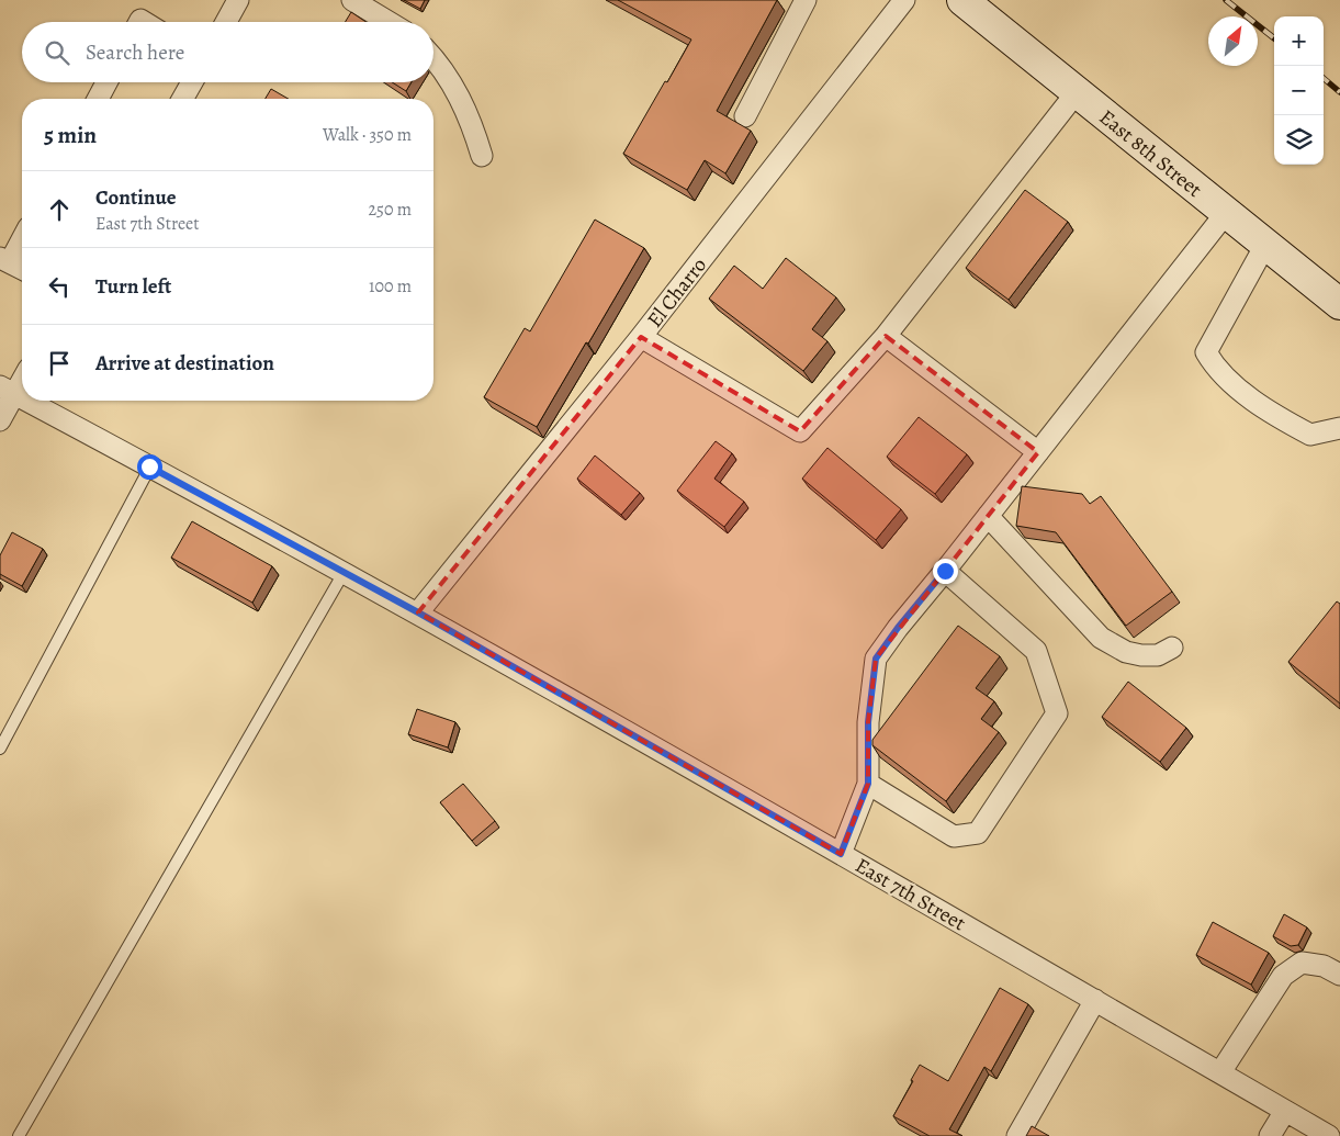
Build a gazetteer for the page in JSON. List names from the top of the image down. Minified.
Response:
{"streets":{"main road":["East 8th Street"],"street":["El Charro","East 7th Street"]},"north":"top right","page":{"map_buttons":["+","−"],"search":"Search here","heading":["5 min","Walk · 350 m"],"list":[["Continue","East 7th Street","250 m"],["Turn left","100 m"],"Arrive at destination"]}}
